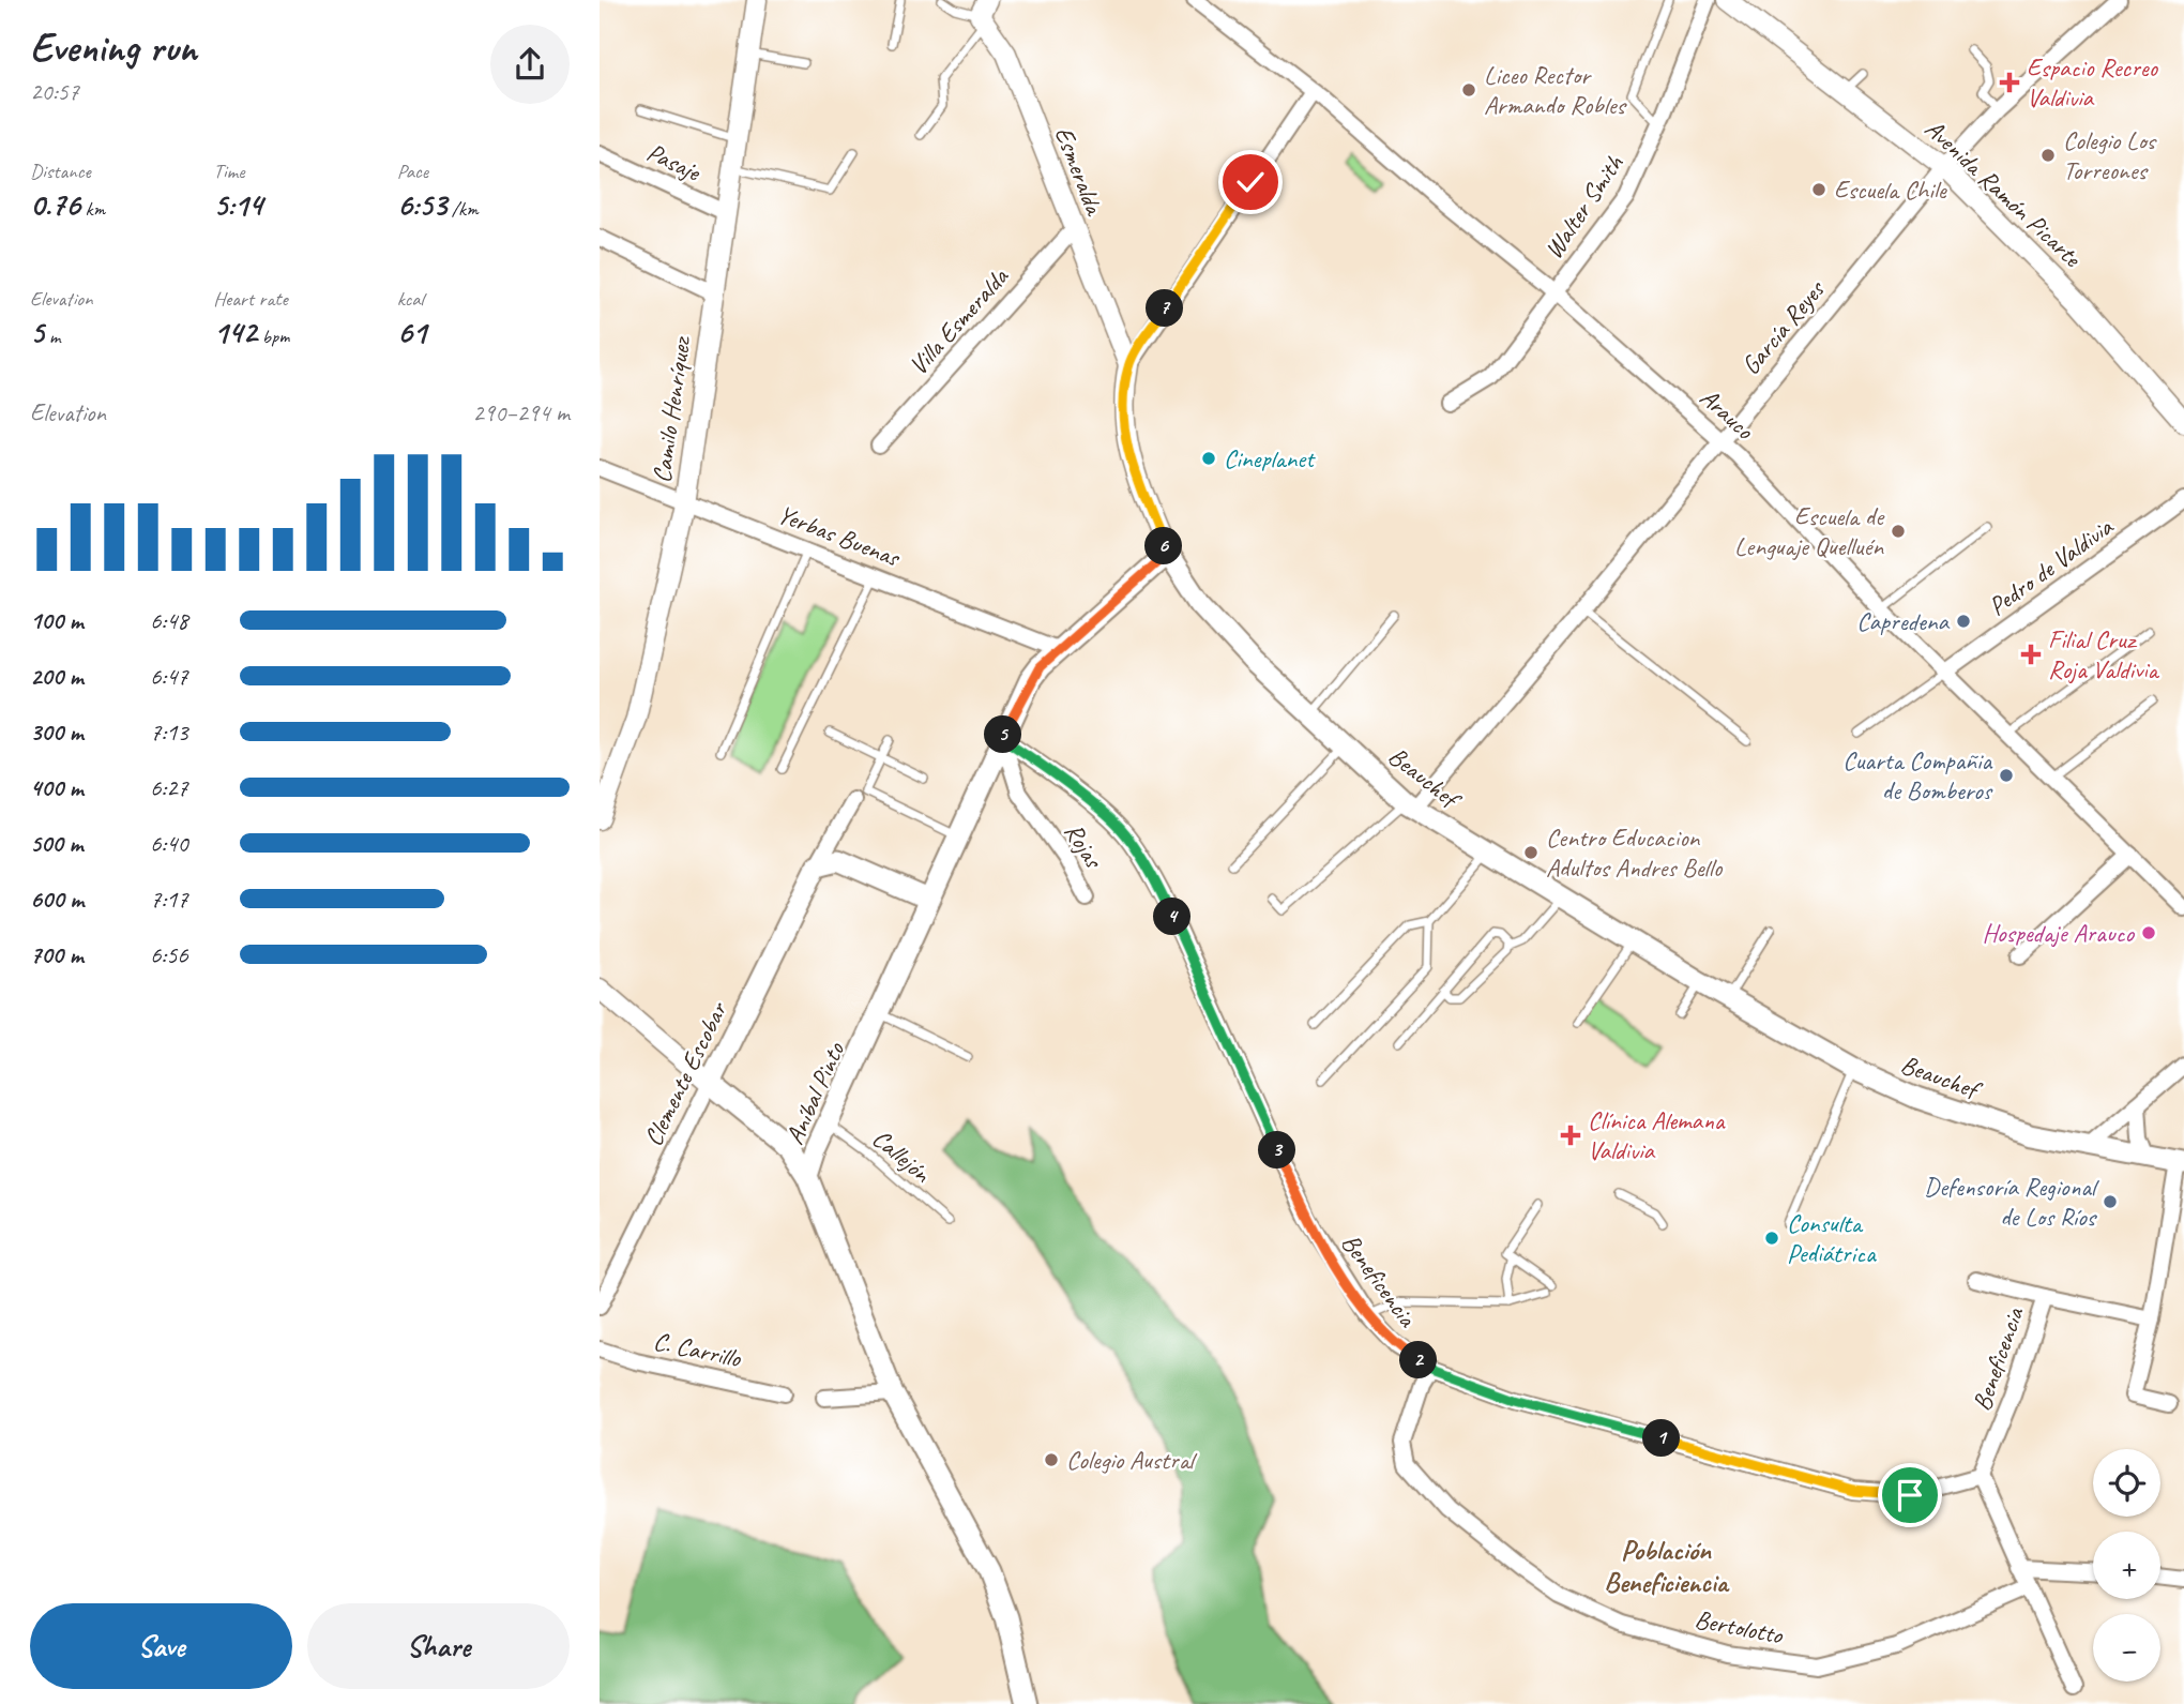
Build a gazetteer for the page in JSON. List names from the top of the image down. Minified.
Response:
{"streets":{"main road":["Beauchef","Clemente Escobar","Aníbal Pinto"],"street":["Pasaje","Esmeralda","Avenida Ramón Picarte","Walter Smith","Villa Esmeralda","García Reyes","Camilo Henríquez","Arauco","Yerbas Buenas","Pedro de Valdivia","Rojas","Beneficencia","C. Carrillo","Bertolotto"],"lane":["Callejón"]},"crossings":[["Pasaje","Camilo Henríquez"],["Esmeralda","Villa Esmeralda"],["Esmeralda","Beauchef"],["Avenida Ramón Picarte","García Reyes"],["Walter Smith","Arauco"],["García Reyes","Arauco"],["García Reyes","Beauchef"],["Camilo Henríquez","Yerbas Buenas"],["Arauco","Pedro de Valdivia"],["Arauco","Beauchef"],["Yerbas Buenas","Aníbal Pinto"],["Beauchef","Aníbal Pinto"],["Rojas","Aníbal Pinto"],["Rojas","Beneficencia"],["Aníbal Pinto","Callejón"],["Aníbal Pinto","Beneficencia"],["Beneficencia","Bertolotto"]],"districts":["Población Beneficiencia"],"places":{"health":["Espacio Recreo Valdivia","Filial Cruz Roja Valdivia","Clínica Alemana Valdivia"],"other":["Liceo Rector Armando Robles","Colegio Los Torreones","Escuela Chile","Cineplanet","Escuela de Lenguaje Quelluén","Capredena","Cuarta Compañia de Bomberos","Centro Educacion Adultos Andres Bello","Hospedaje Arauco","Defensoría Regional de Los Ríos","Consulta Pediátrica","Colegio Austral"]},"page":{"heading":["Evening run","20:57"],"stats":[["Distance","0.76 km"],["Time","5:14"],["Pace","6:53 /km"],["Elevation","5 m"],["Heart rate","142 bpm"],["kcal","61"]],"pins":["7","6","5","4","3","2","1"],"chart":["Elevation","290–294 m"],"list":[{"name":"100 m","note":"6:48"},{"name":"200 m","note":"6:47"},{"name":"300 m","note":"7:13"},{"name":"400 m","note":"6:27"},{"name":"500 m","note":"6:40"},{"name":"600 m","note":"7:17"},{"name":"700 m","note":"6:56"}],"map_buttons":["+","−"],"buttons":["Save","Share"]}}
